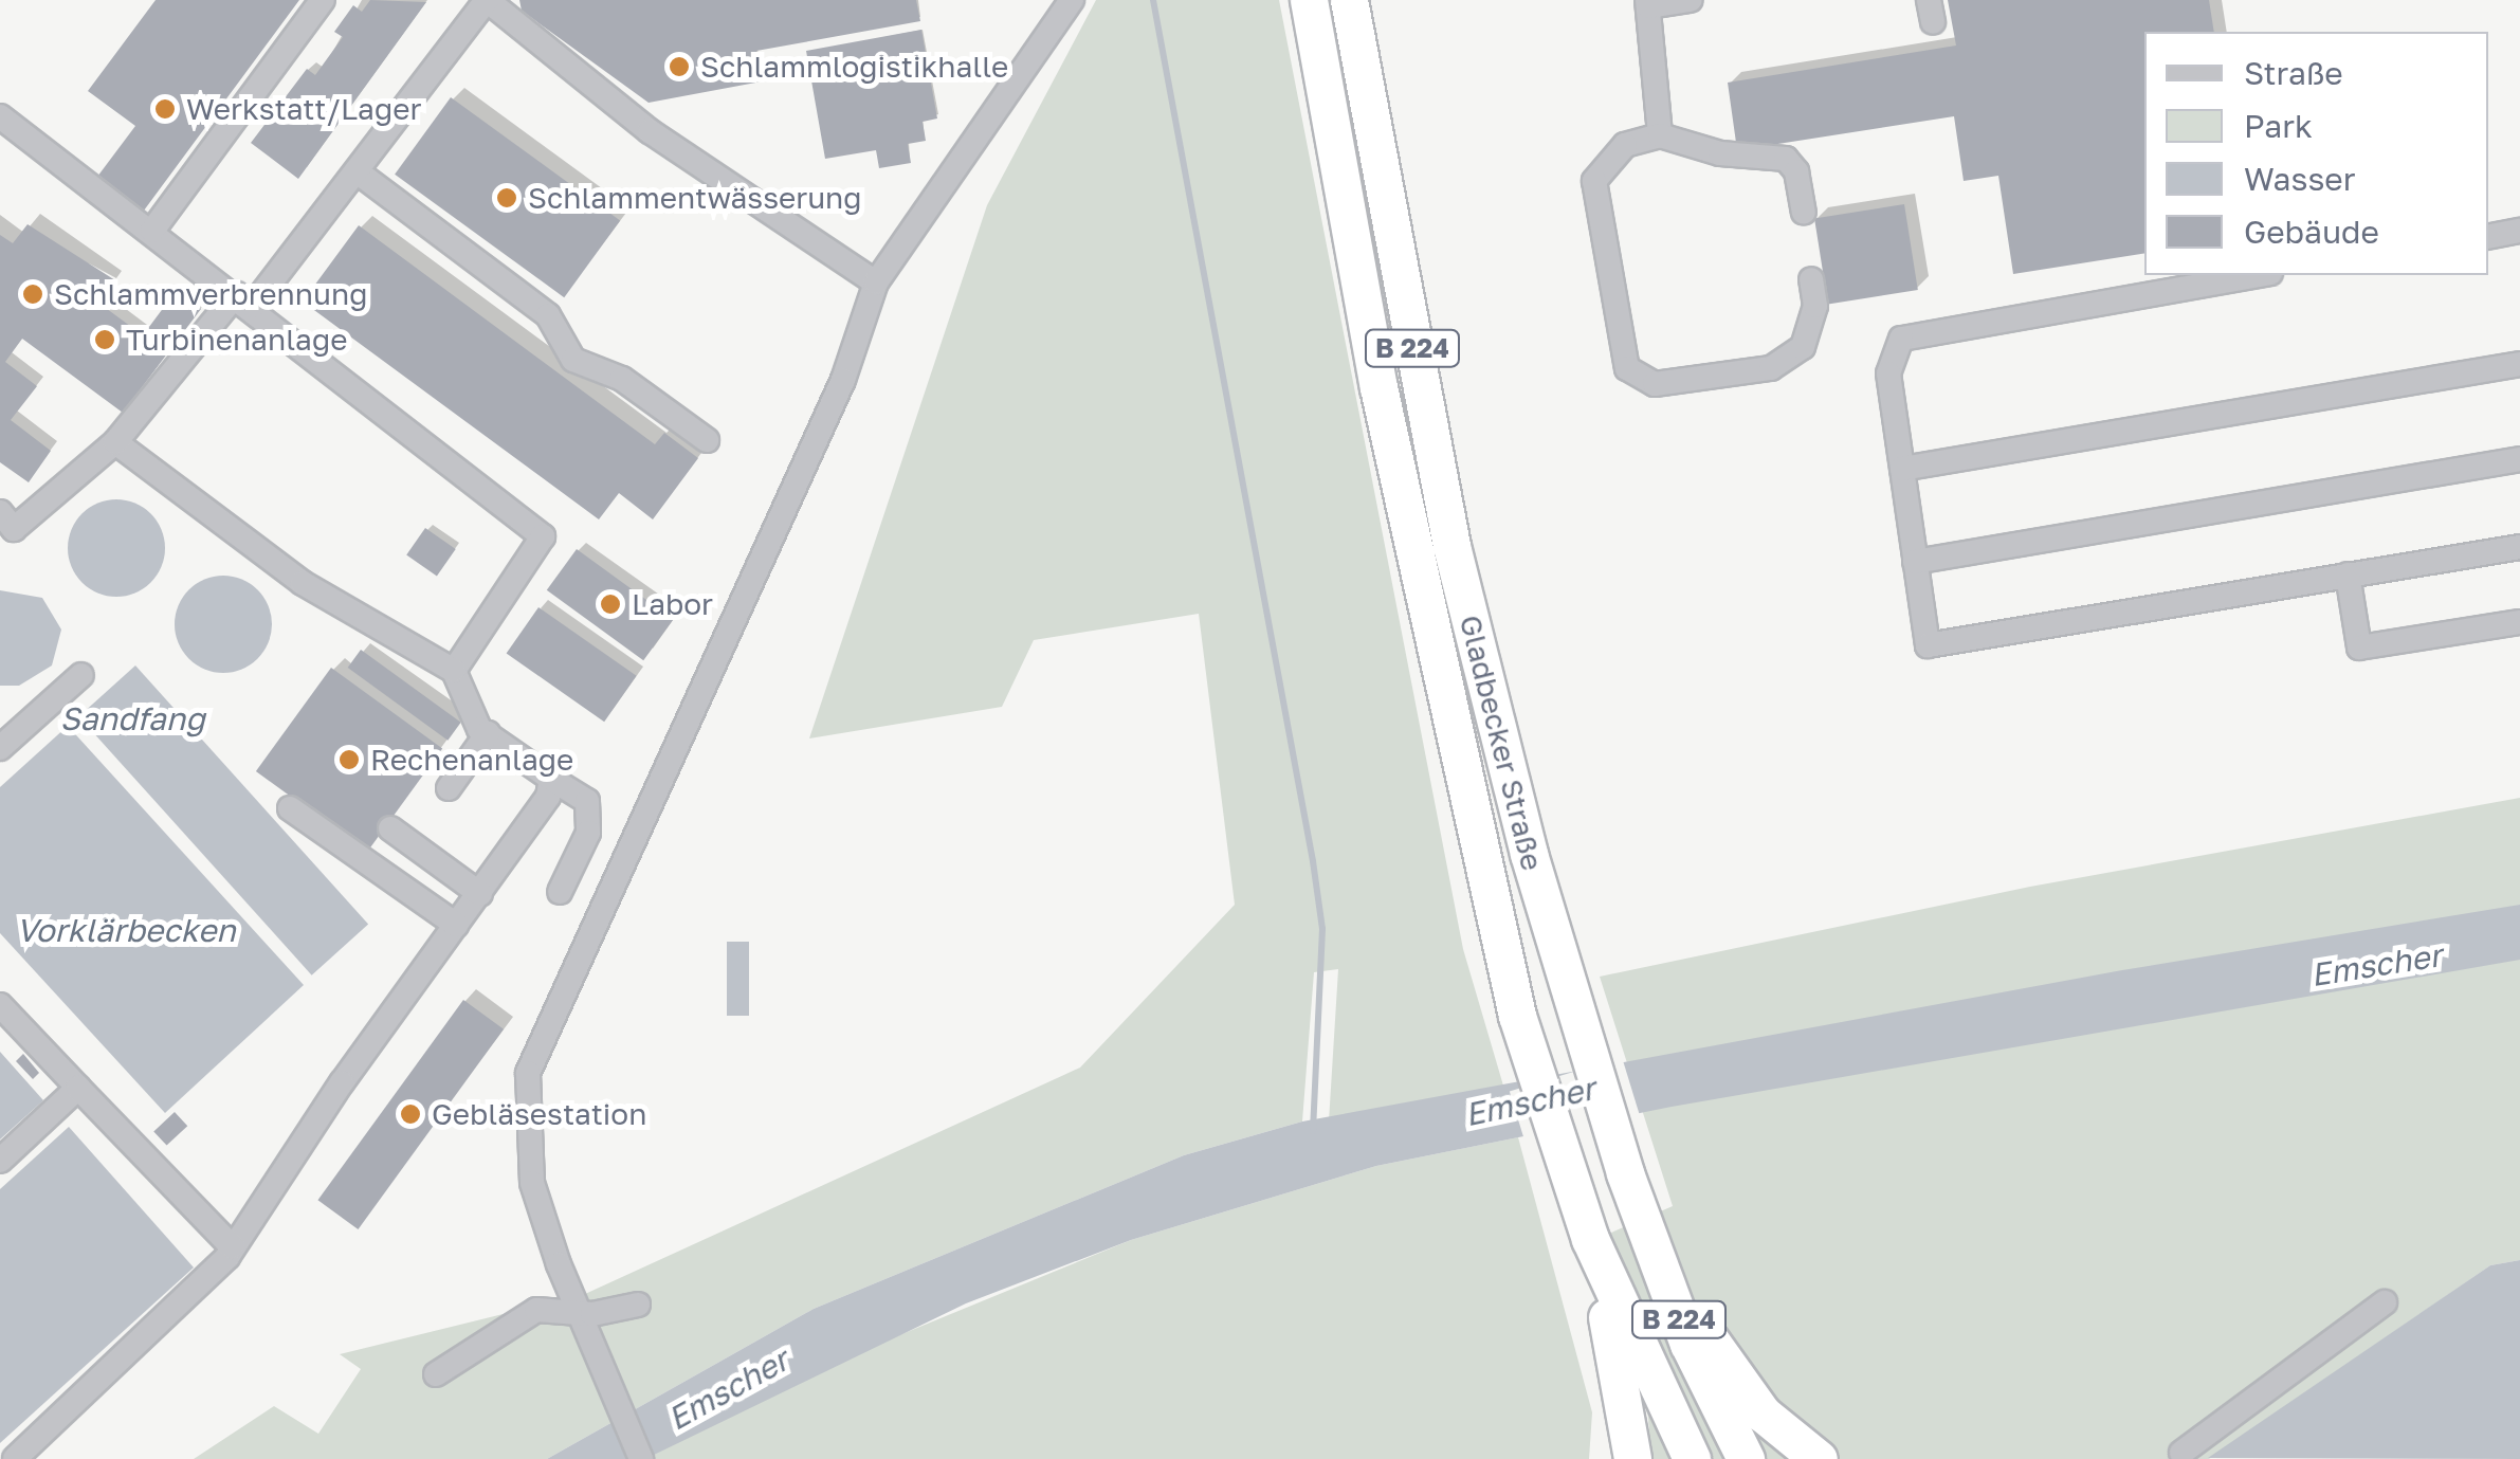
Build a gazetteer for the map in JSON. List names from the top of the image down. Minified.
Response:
{"streets":{"highway":["B 224","Gladbecker Straße"]},"water":["Sandfang","Vorklärbecken","Emscher"],"places":["Schlammlogistikhalle","Werkstatt/Lager","Schlammentwässerung","Schlammverbrennung","Turbinenanlage","Labor","Rechenanlage","Gebläsestation"],"legend":["Straße","Park","Wasser","Gebäude"]}
